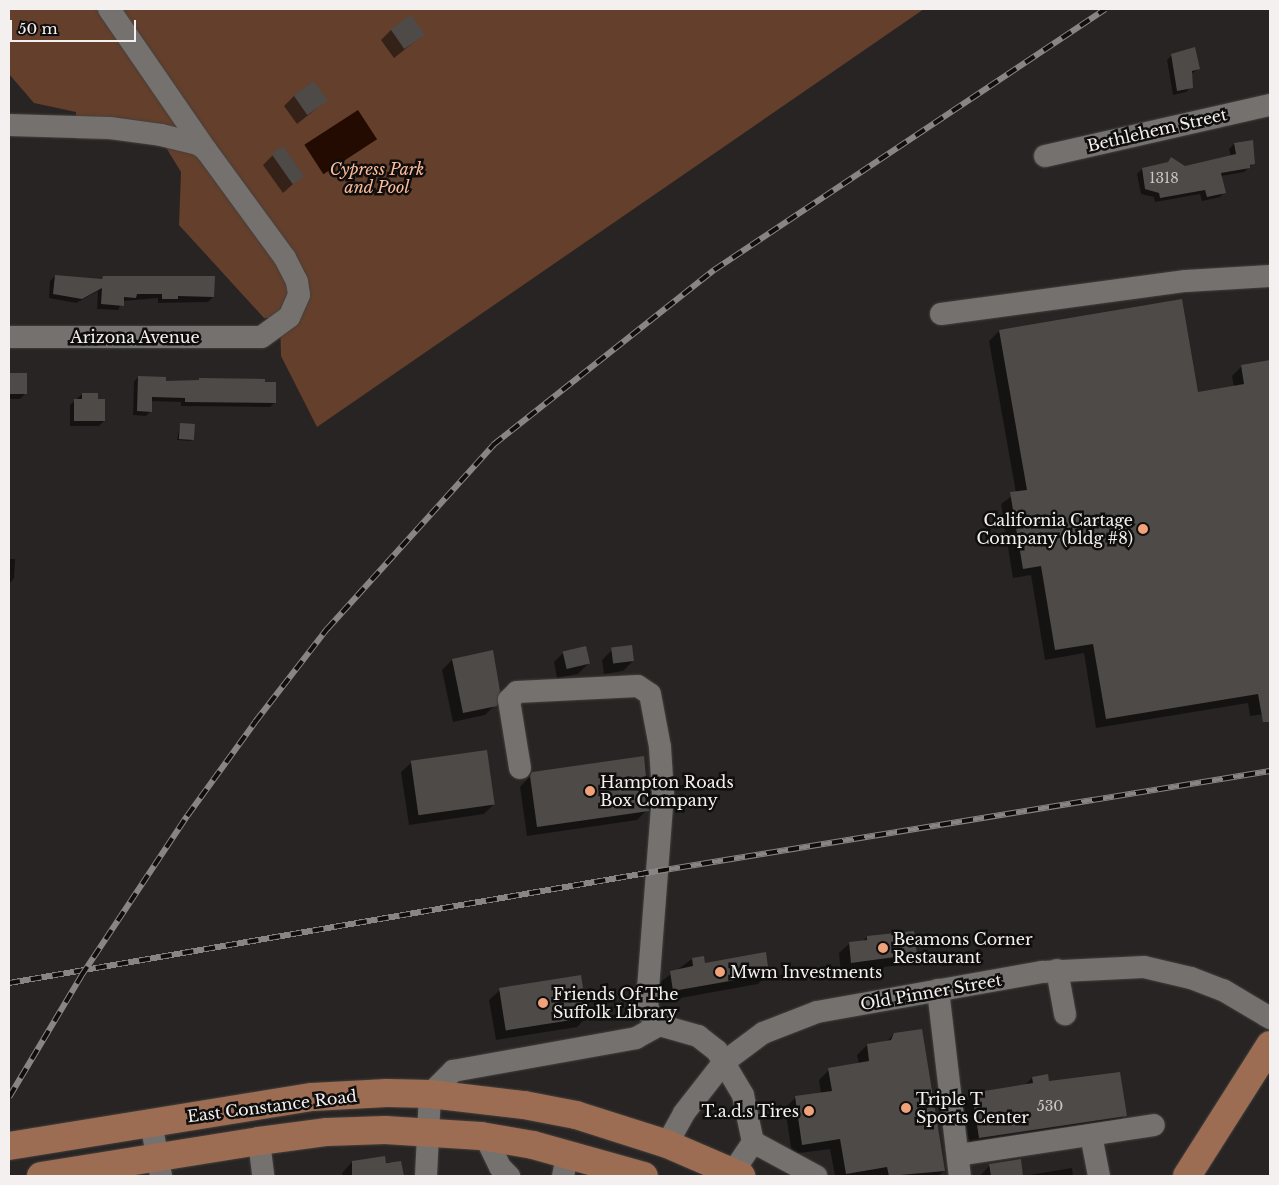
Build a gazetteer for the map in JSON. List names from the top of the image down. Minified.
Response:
{"streets":{"main road":["East Constance Road"],"street":["Bethlehem Street","Arizona Avenue","Old Pinner Street"]},"crossings":[["Old Pinner Street","East Constance Road"]],"parks":["Cypress Park and Pool"],"places":["California Cartage Company (bldg #8)","Hampton Roads Box Company","Beamons Corner Restaurant","Mwm Investments","Friends Of The Suffolk Library","Triple T Sports Center","T.a.d.s Tires"],"house_numbers":["1318","530"],"scale_bar":"50 m"}
